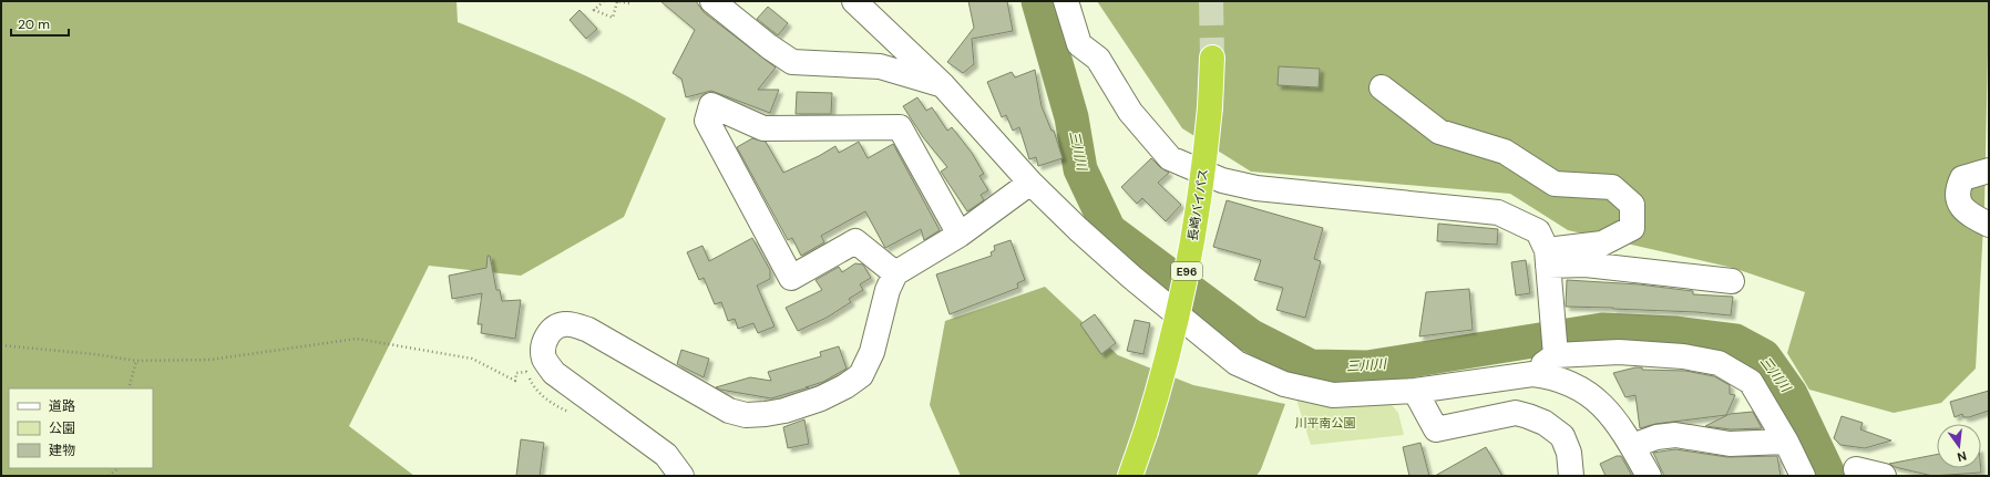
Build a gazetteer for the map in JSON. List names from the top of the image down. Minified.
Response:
{"streets":{"highway":["長崎バイパス","E96"]},"water":["三川川"],"parks":["川平南公園"],"legend":["道路","公園","建物"],"scale_bar":"20 m","north":"bottom"}
